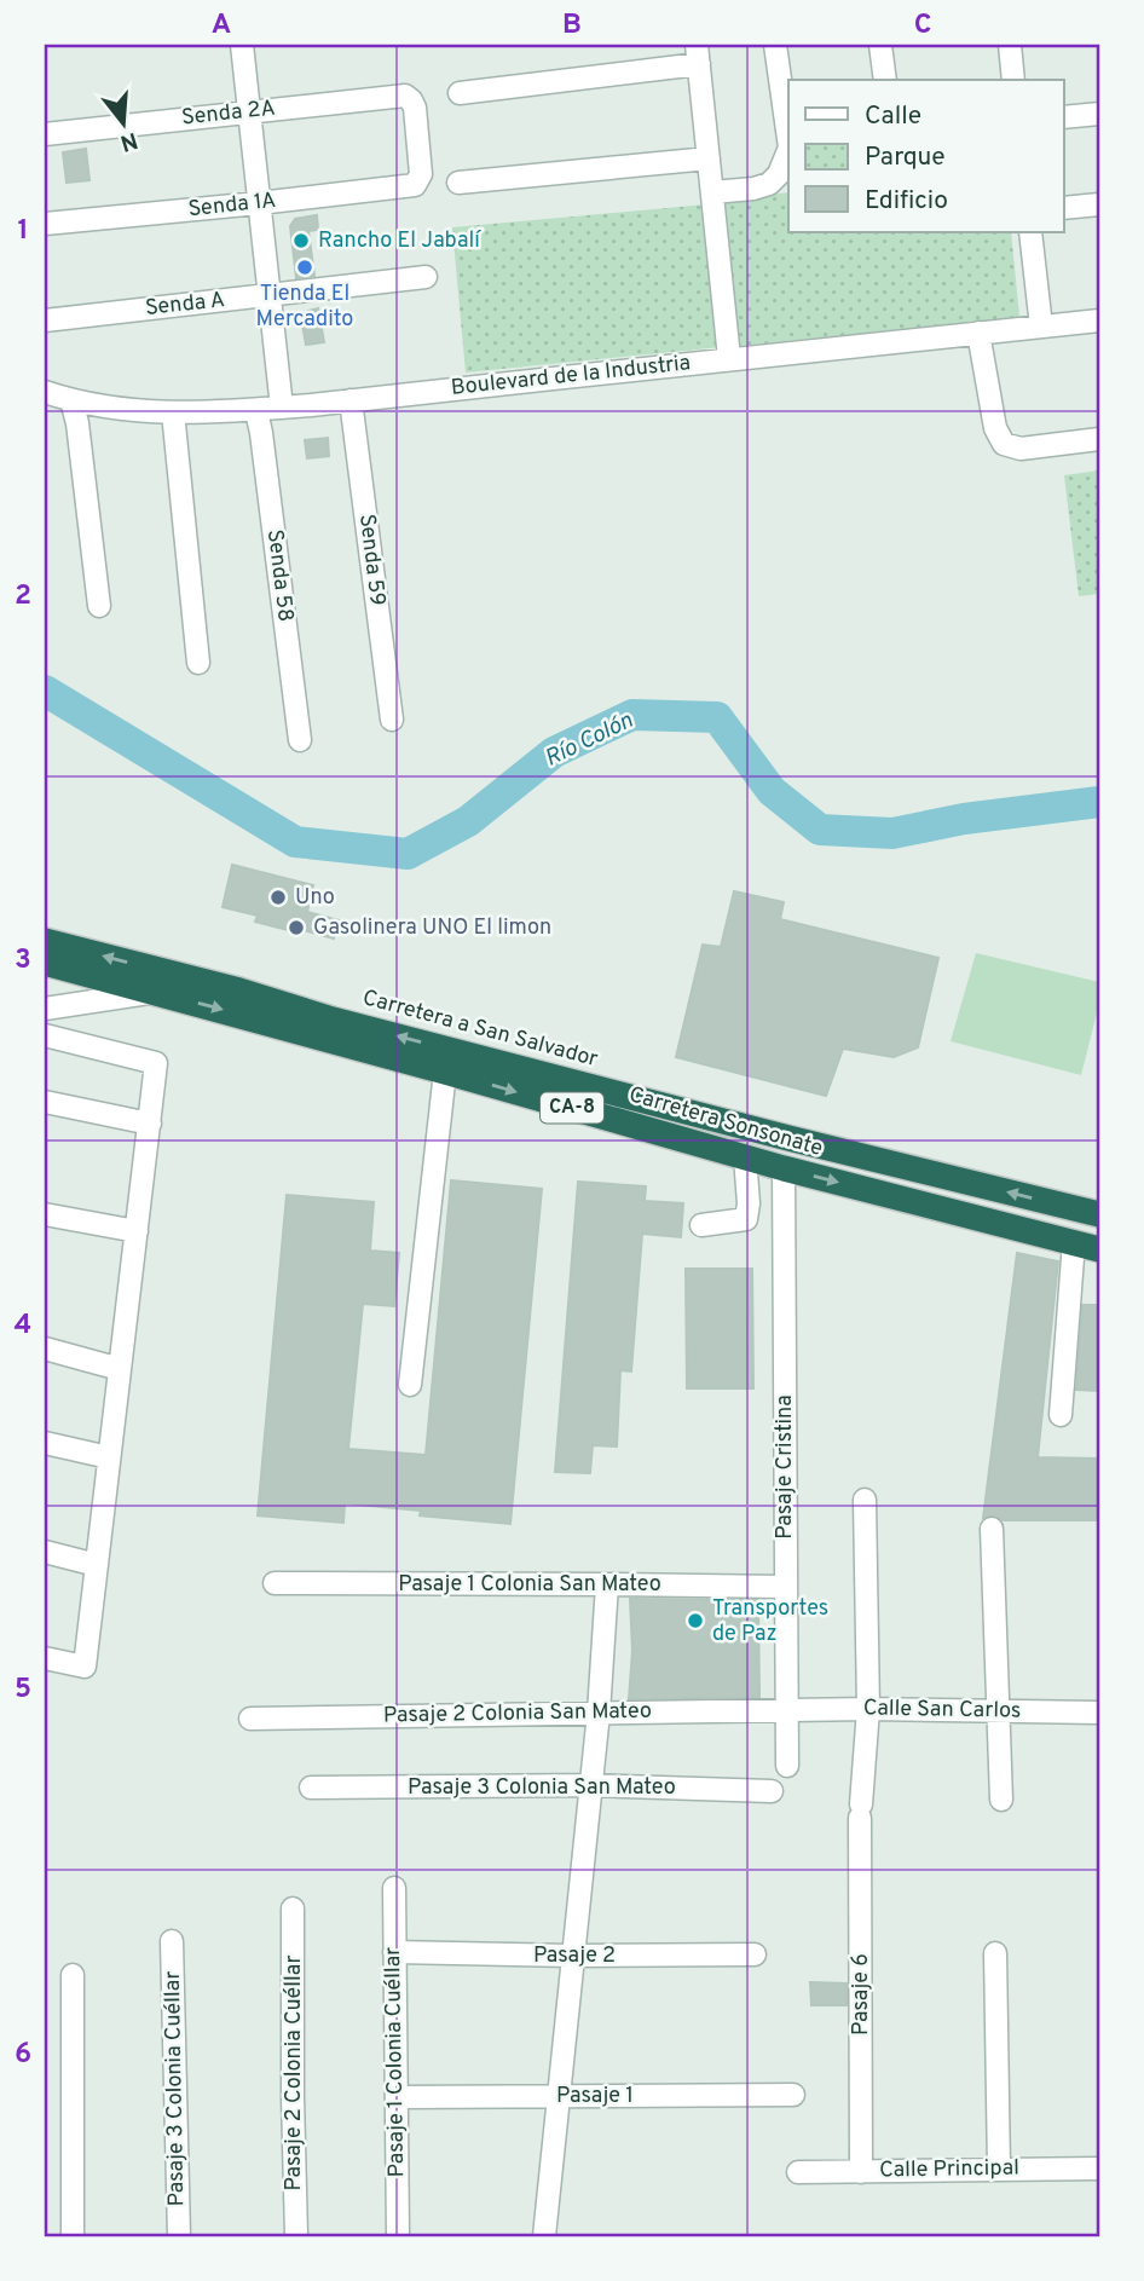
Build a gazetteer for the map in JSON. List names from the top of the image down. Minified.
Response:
{"streets":{"highway":["Carretera a San Salvador","CA-8","Carretera Sonsonate"],"street":["Senda 2A","Senda 1A","Senda A","Boulevard de la Industria","Senda 59","Senda 58","Pasaje Cristina","Pasaje 1 Colonia San Mateo","Calle San Carlos","Pasaje 2 Colonia San Mateo","Pasaje 3 Colonia San Mateo","Pasaje 2","Pasaje 6","Pasaje 1 Colonia Cuéllar","Pasaje 2 Colonia Cuéllar","Pasaje 3 Colonia Cuéllar","Pasaje 1","Calle Principal"]},"crossings":[["Senda 2A","Senda 1A"],["Boulevard de la Industria","Senda 59"],["Boulevard de la Industria","Senda 58"],["Carretera Sonsonate","Pasaje Cristina"],["Pasaje Cristina","Pasaje 1 Colonia San Mateo"],["Pasaje Cristina","Calle San Carlos"],["Pasaje Cristina","Pasaje 2 Colonia San Mateo"],["Calle San Carlos","Pasaje 2 Colonia San Mateo"],["Calle San Carlos","Pasaje 6"],["Pasaje 2","Pasaje 1 Colonia Cuéllar"],["Pasaje 6","Calle Principal"],["Pasaje 1 Colonia Cuéllar","Pasaje 1"]],"one_way":["Carretera a San Salvador","Carretera Sonsonate"],"water":["Río Colón"],"places":["Rancho El Jabalí","Tienda El Mercadito","Uno","Gasolinera UNO El limon","Transportes de Paz"],"legend":["Calle","Parque","Edificio"],"north":"bottom","grid":{"columns":["A","B","C"],"rows":["1","2","3","4","5","6"]}}
